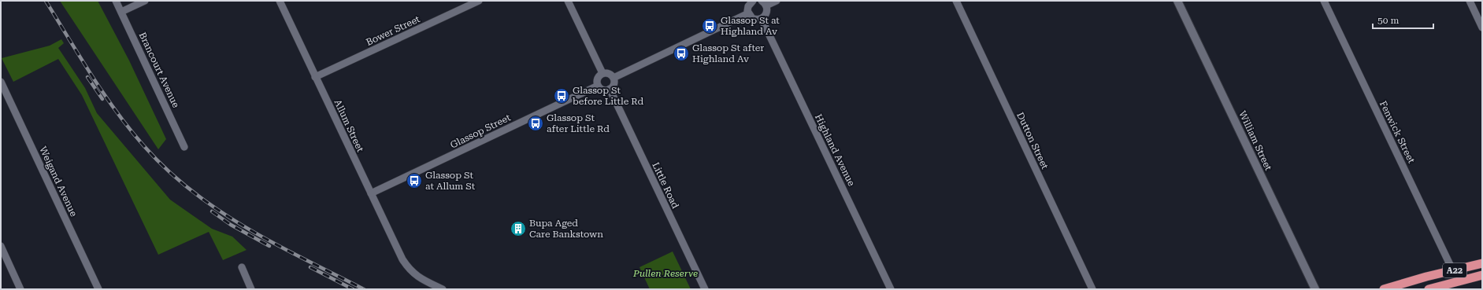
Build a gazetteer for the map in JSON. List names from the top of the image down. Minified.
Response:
{"streets":{"highway":["A22"],"street":["Bower Street","Brancourt Avenue","Allum Street","Glassop Street","Fenwick Street","Dutton Street","William Street","Highland Avenue","Weigand Avenue","Little Road"]},"crossings":[["Bower Street","Allum Street"],["Allum Street","Glassop Street"],["Glassop Street","Little Road"],["Fenwick Street","A22"]],"parks":["Pullen Reserve"],"places":{"bus stop":["Glassop St at Highland Av","Glassop St after Highland Av","Glassop St before Little Rd","Glassop St after Little Rd","Glassop St at Allum St"],"building":["Bupa Aged Care Bankstown"]},"scale_bar":"50 m"}
